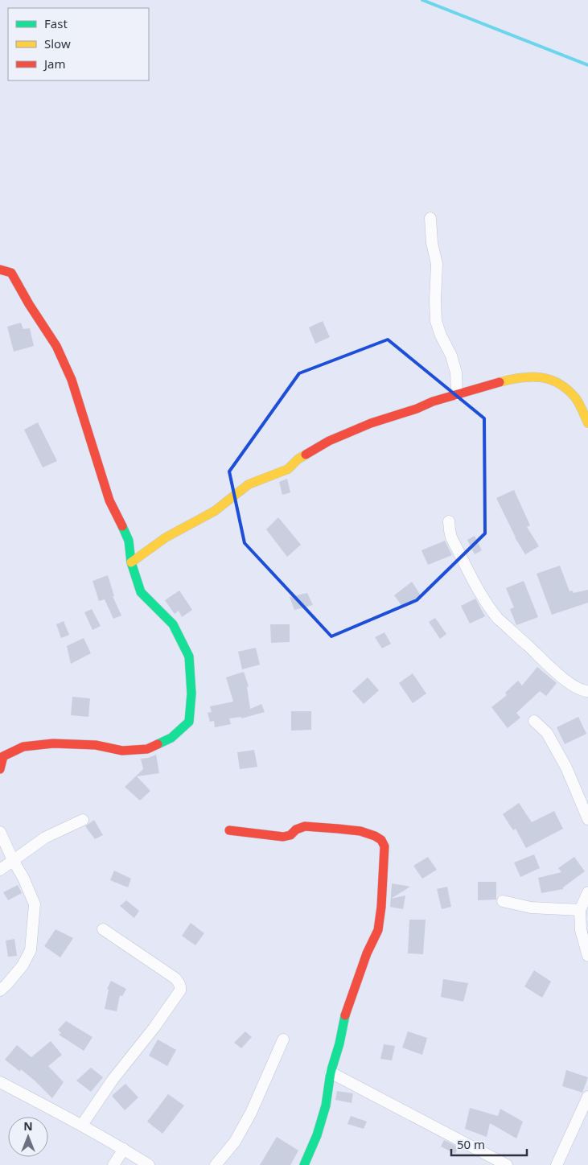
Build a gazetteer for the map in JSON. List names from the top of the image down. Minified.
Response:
{"legend":["Fast","Slow","Jam"],"scale_bar":"50 m","north":"top"}
